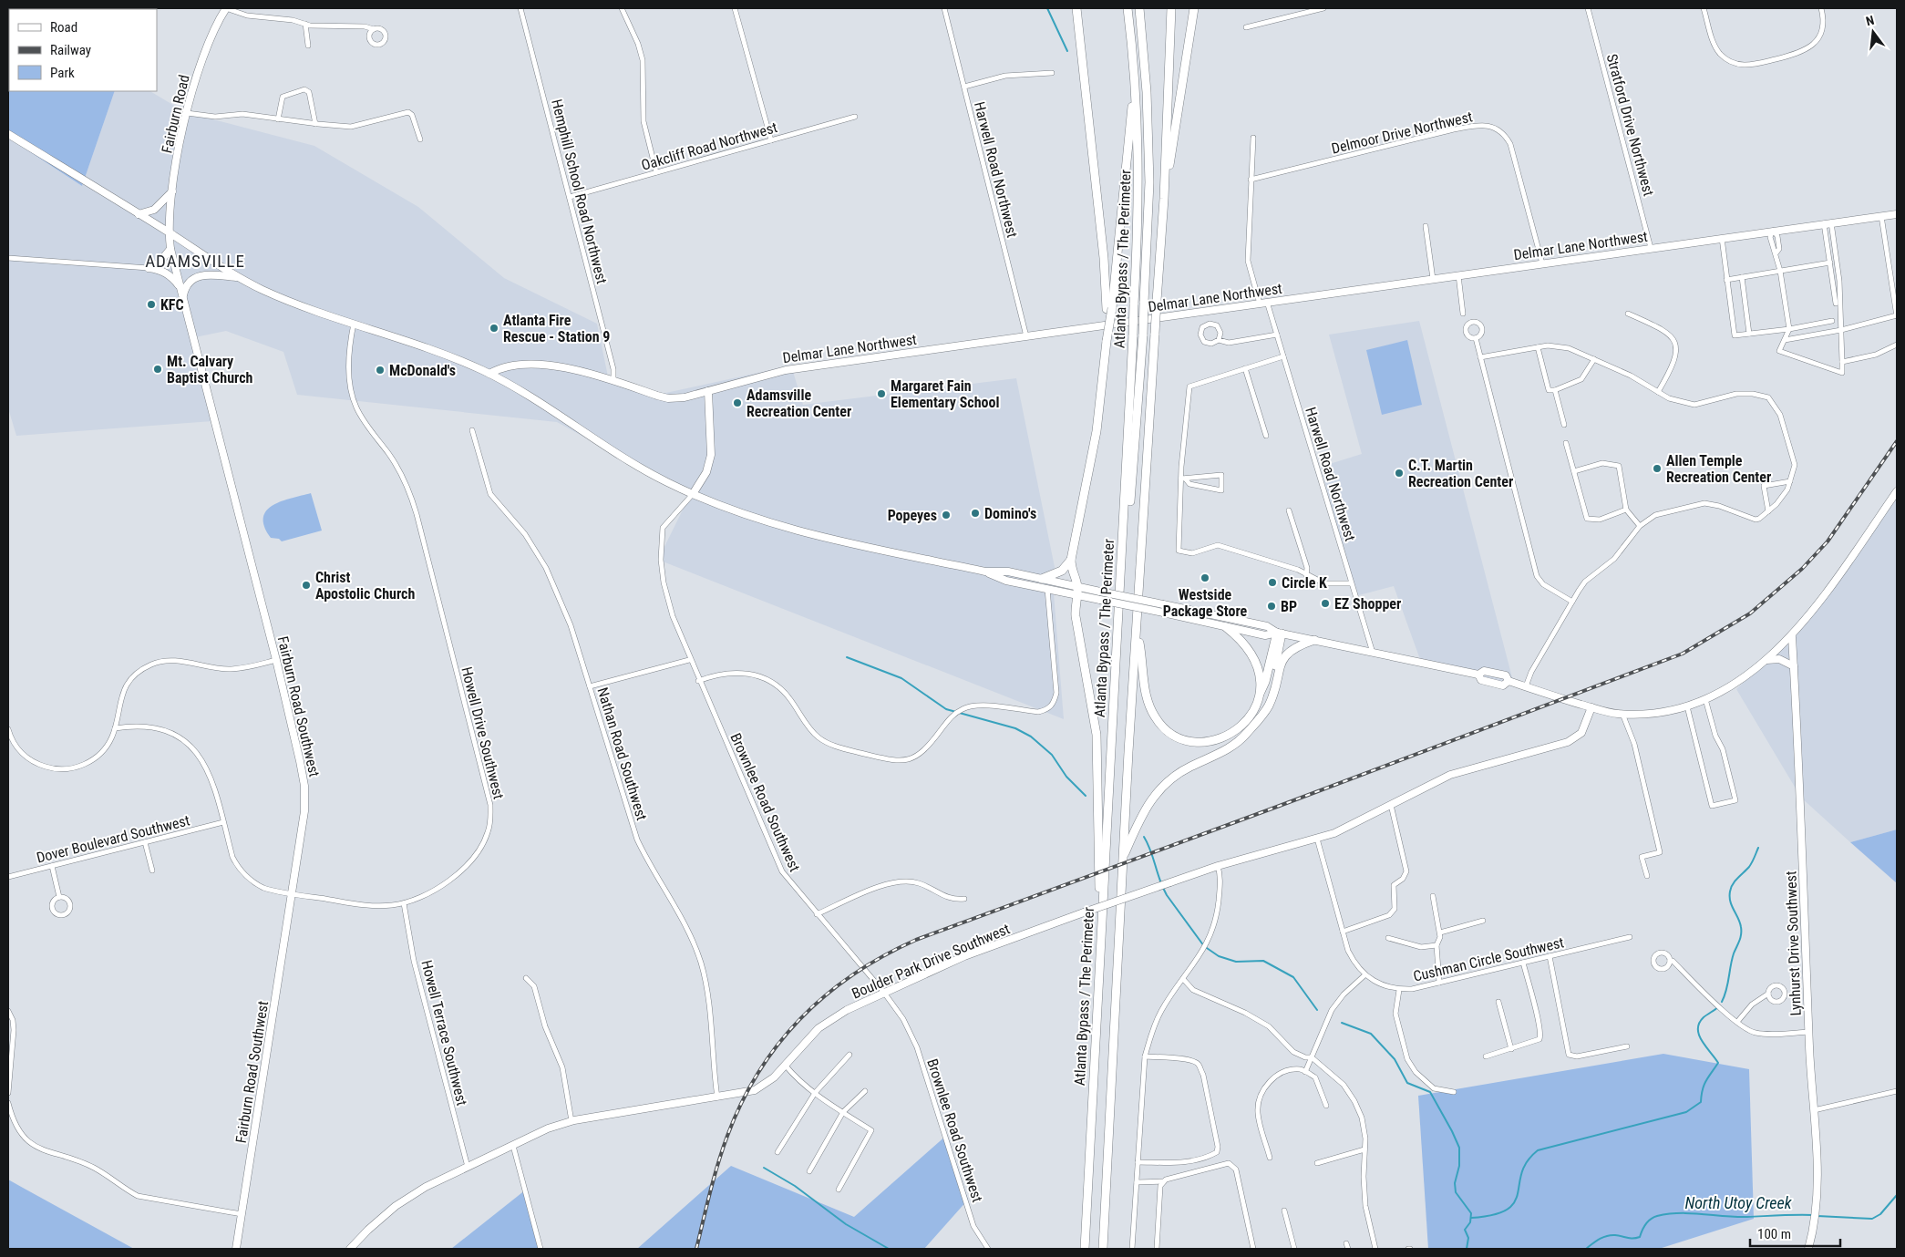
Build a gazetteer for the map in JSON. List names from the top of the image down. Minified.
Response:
{"streets":{"highway":["Atlanta Bypass / The Perimeter"],"street":["Fairburn Road","Stratford Drive Northwest","Delmoor Drive Northwest","Oakcliff Road Northwest","Harwell Road Northwest","Hemphill School Road Northwest","Delmar Lane Northwest","Fairburn Road Southwest","Howell Drive Southwest","Nathan Road Southwest","Brownlee Road Southwest","Dover Boulevard Southwest","Lynhurst Drive Southwest","Cushman Circle Southwest","Boulder Park Drive Southwest","Howell Terrace Southwest"]},"crossings":[["Fairburn Road","Fairburn Road Southwest"],["Stratford Drive Northwest","Delmar Lane Northwest"],["Delmoor Drive Northwest","Harwell Road Northwest"],["Delmoor Drive Northwest","Delmar Lane Northwest"],["Oakcliff Road Northwest","Hemphill School Road Northwest"],["Harwell Road Northwest","Delmar Lane Northwest"],["Hemphill School Road Northwest","Delmar Lane Northwest"],["Fairburn Road Southwest","Howell Drive Southwest"],["Howell Drive Southwest","Dover Boulevard Southwest"],["Howell Drive Southwest","Howell Terrace Southwest"],["Nathan Road Southwest","Boulder Park Drive Southwest"],["Brownlee Road Southwest","Boulder Park Drive Southwest"],["Cushman Circle Southwest","Boulder Park Drive Southwest"],["Boulder Park Drive Southwest","Howell Terrace Southwest"]],"districts":["ADAMSVILLE"],"water":["North Utoy Creek"],"places":["KFC","Atlanta Fire Rescue - Station 9","Mt. Calvary Baptist Church","McDonald's","Margaret Fain Elementary School","Adamsville Recreation Center","Allen Temple Recreation Center","C.T. Martin Recreation Center","Domino's","Popeyes","Westside Package Store","Circle K","Christ Apostolic Church","EZ Shopper","BP"],"legend":["Road","Railway","Park"],"scale_bar":"100 m","north":"top"}
